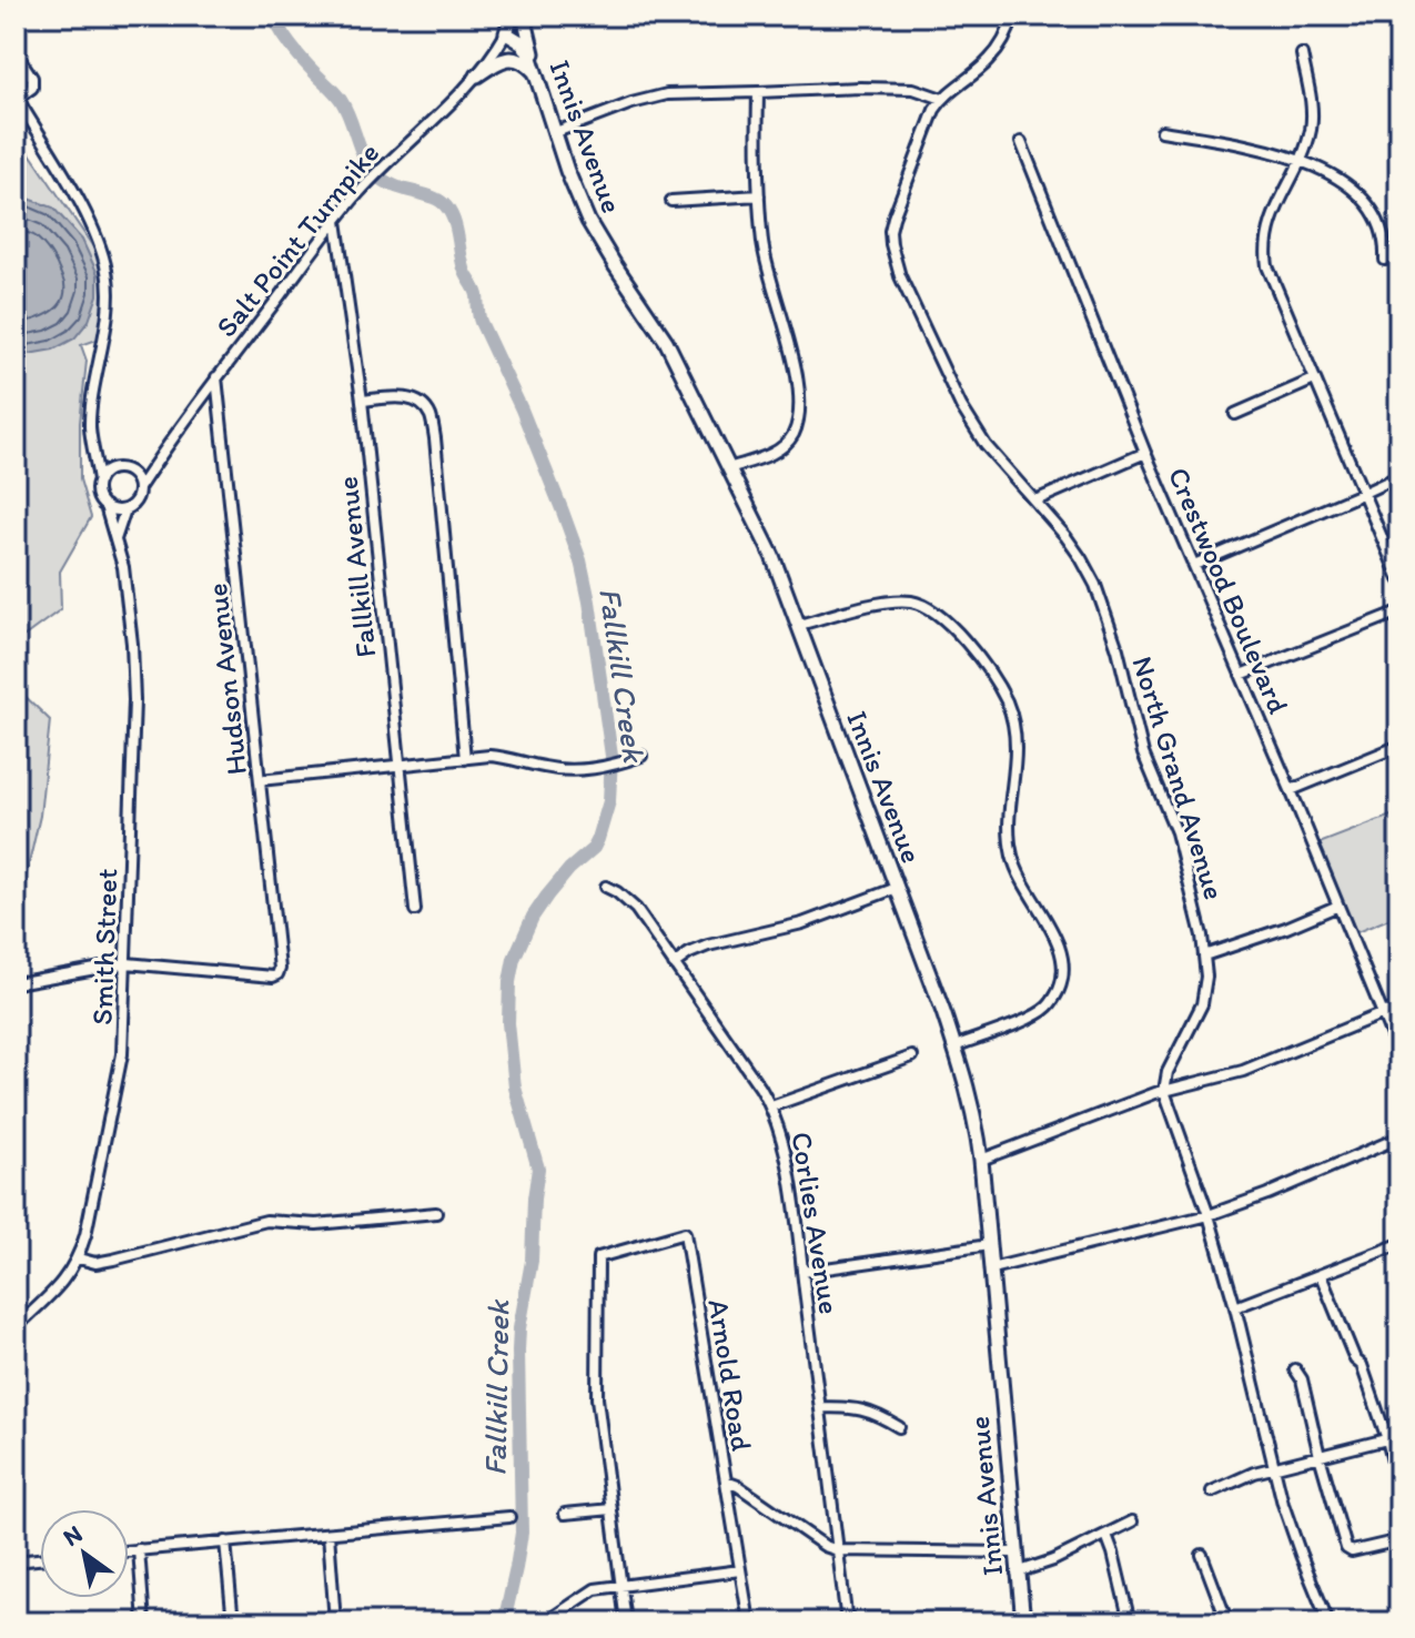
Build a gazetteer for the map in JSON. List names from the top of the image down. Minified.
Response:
{"streets":{"main road":["Innis Avenue","Salt Point Turnpike"],"street":["Fallkill Avenue","Crestwood Boulevard","Hudson Avenue","North Grand Avenue","Smith Street","Corlies Avenue","Arnold Road"]},"crossings":[["Innis Avenue","Salt Point Turnpike"],["Innis Avenue","Arnold Road"],["Salt Point Turnpike","Fallkill Avenue"],["Salt Point Turnpike","Hudson Avenue"],["Salt Point Turnpike","Smith Street"],["Hudson Avenue","Smith Street"],["Corlies Avenue","Arnold Road"]],"water":["Fallkill Creek"],"north":"top left"}
